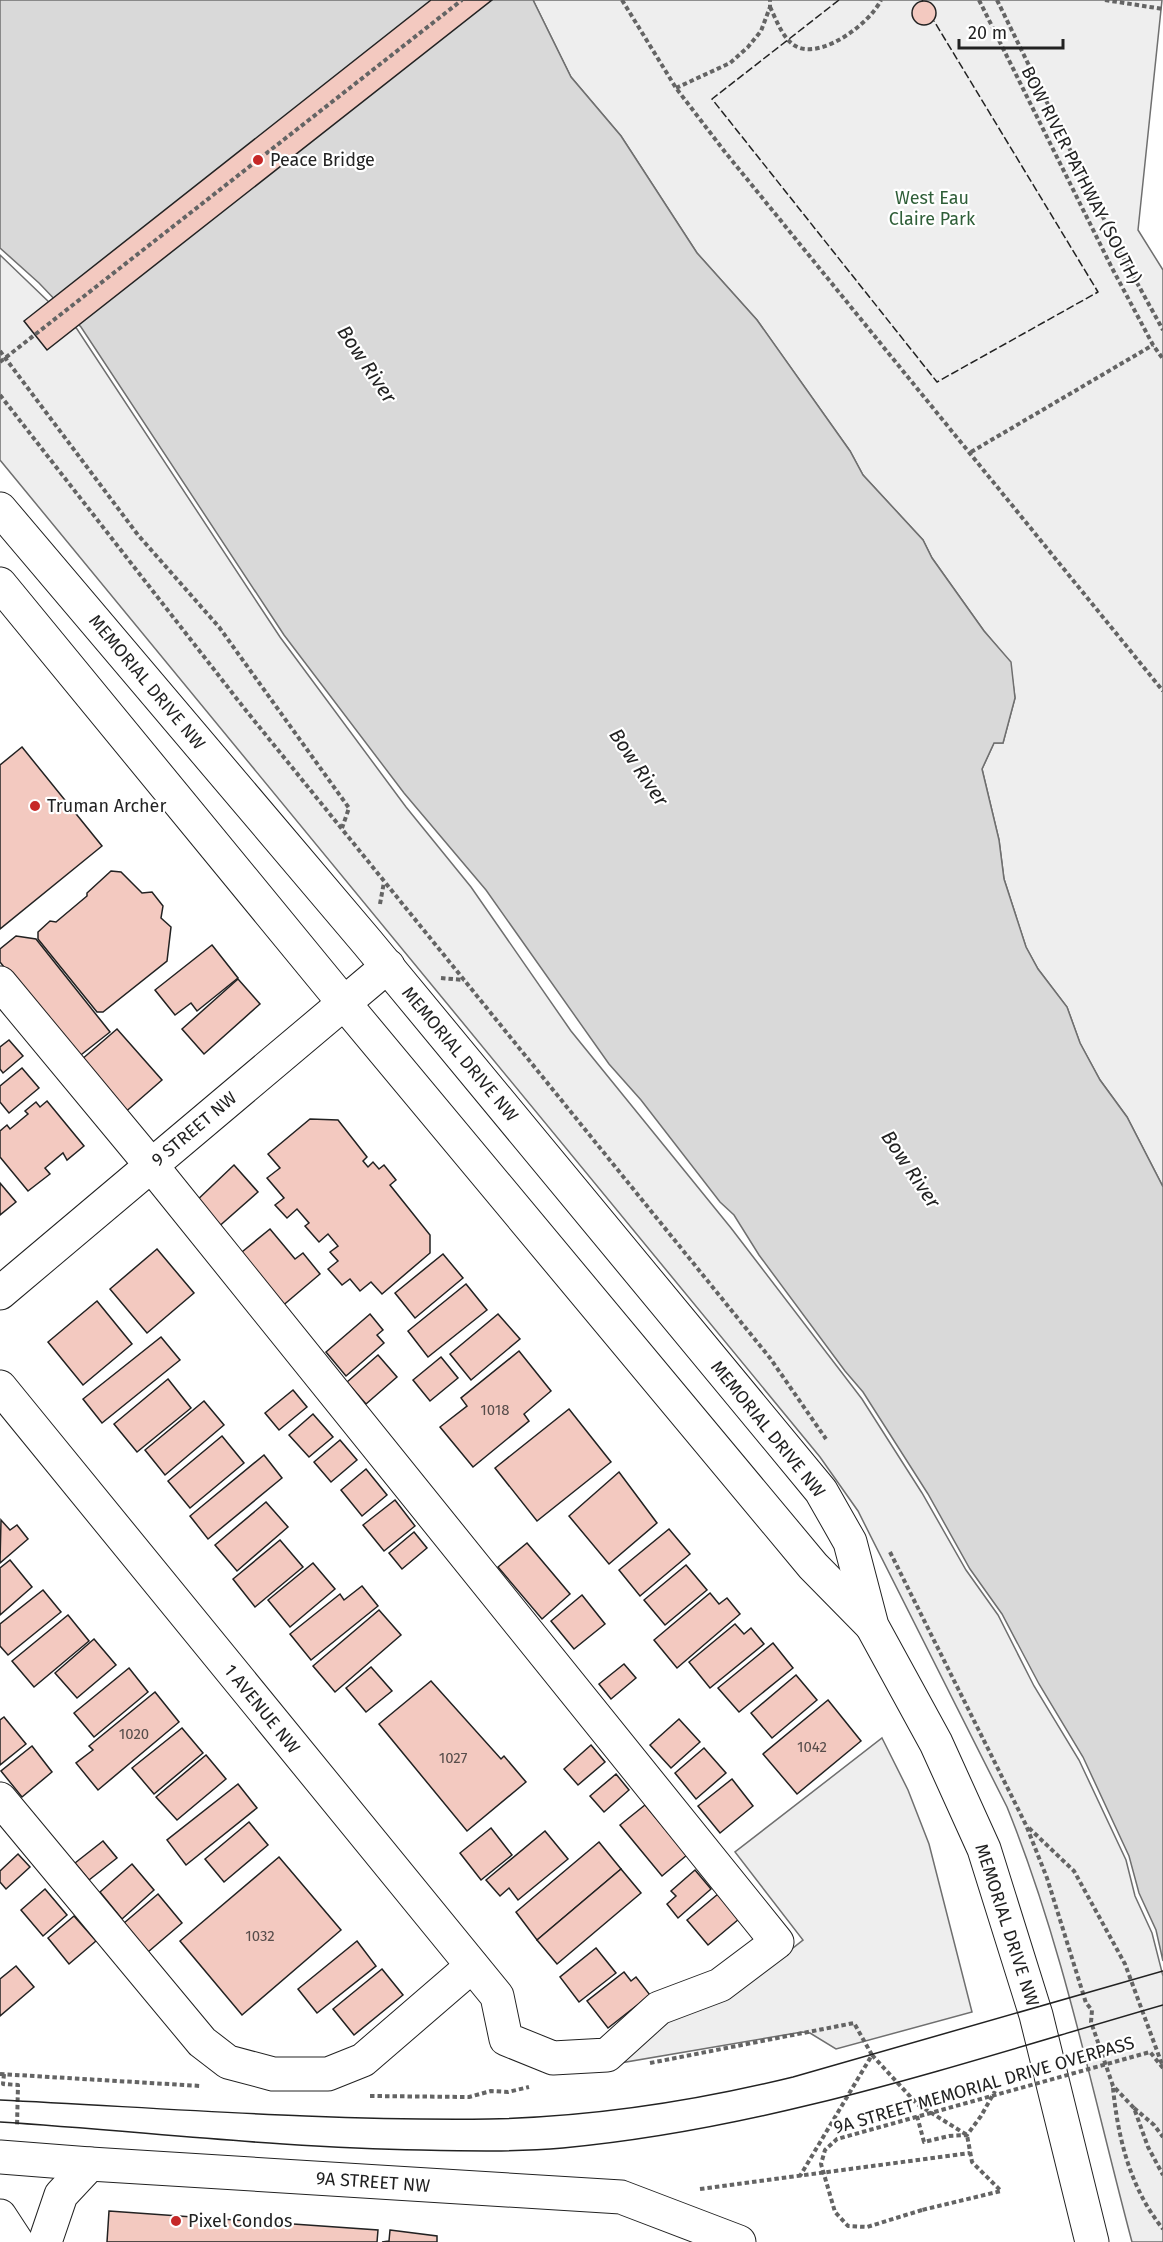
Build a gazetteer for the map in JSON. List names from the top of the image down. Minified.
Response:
{"streets":{"main road":["MEMORIAL DRIVE NW","9 STREET NW","1 AVENUE NW","9A STREET NW"],"path":["BOW RIVER PATHWAY (SOUTH)","9A STREET MEMORIAL DRIVE OVERPASS"]},"crossings":[["MEMORIAL DRIVE NW","9 STREET NW"],["9 STREET NW","1 AVENUE NW"]],"water":["Bow River"],"parks":["West Eau Claire Park"],"places":["Peace Bridge","Truman Archer","Pixel Condos"],"house_numbers":["1018","1020","1042","1027","1032"],"scale_bar":"20 m"}
